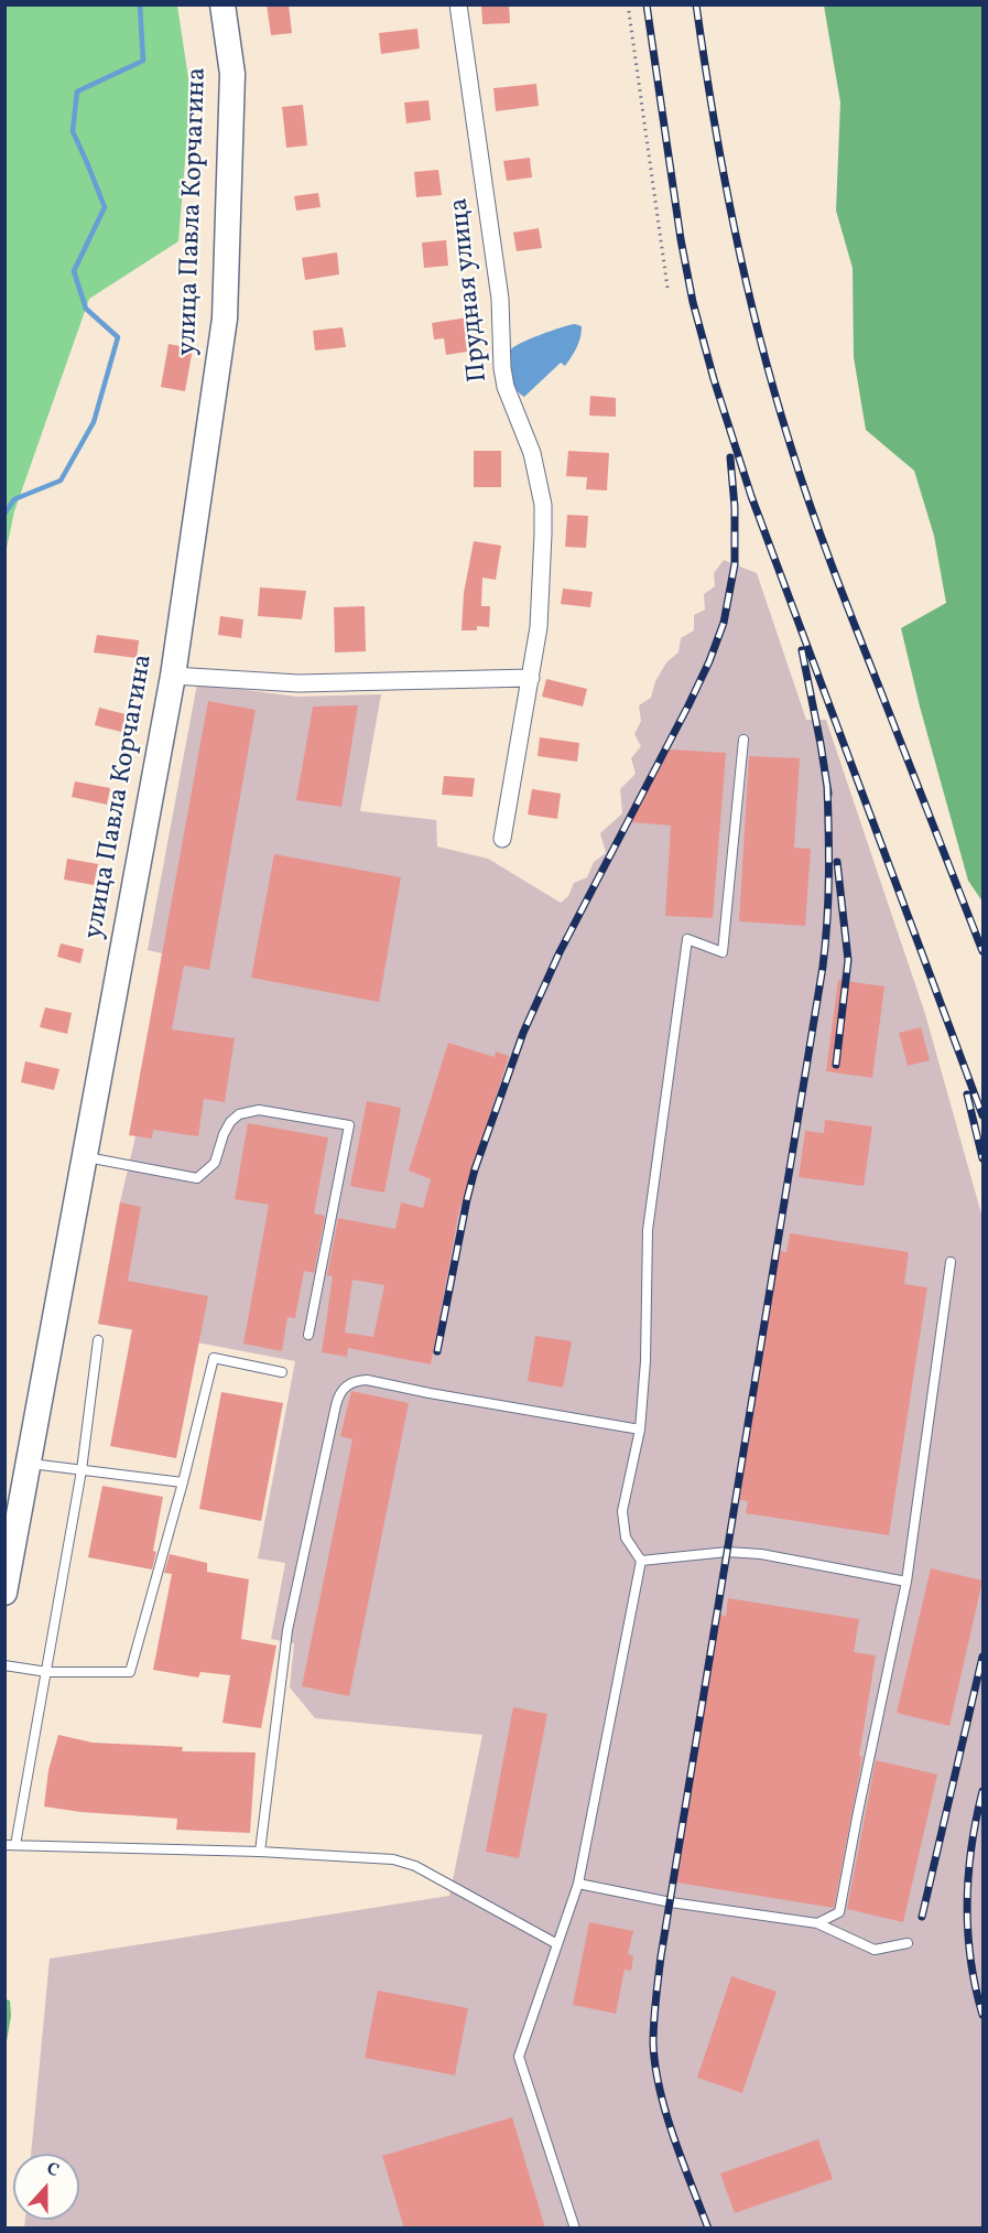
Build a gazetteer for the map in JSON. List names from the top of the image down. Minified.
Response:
{"streets":{"main road":["улица Павла Корчагина"],"street":["Прудная улица"]},"north":"top"}
